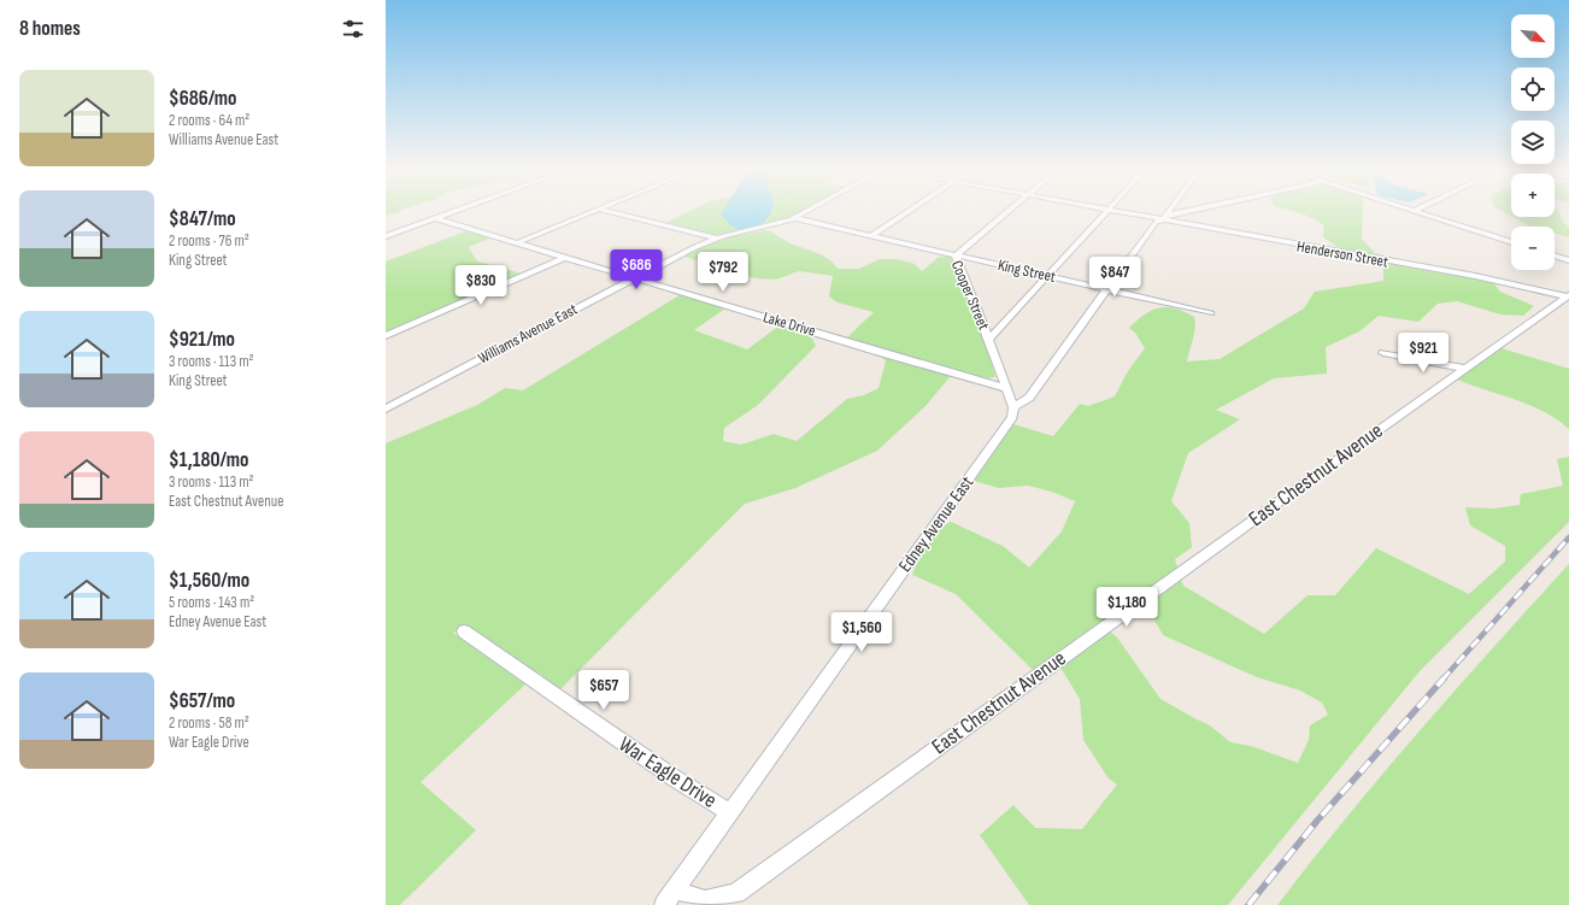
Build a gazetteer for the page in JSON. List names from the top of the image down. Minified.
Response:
{"streets":{"street":["Henderson Street","King Street","Cooper Street","Lake Drive","Williams Avenue East","East Chestnut Avenue","Edney Avenue East","War Eagle Drive"]},"crossings":[["Henderson Street","East Chestnut Avenue"],["King Street","Cooper Street"],["Cooper Street","Lake Drive"],["Cooper Street","Williams Avenue East"],["Cooper Street","Edney Avenue East"],["Lake Drive","Williams Avenue East"],["East Chestnut Avenue","Edney Avenue East"],["Edney Avenue East","War Eagle Drive"]],"north":"bottom right","page":{"heading":"8 homes","map_buttons":["+","−"],"list":[{"name":"$686/mo","note":"2 rooms · 64 m² · Williams Avenue East"},{"name":"$847/mo","note":"2 rooms · 76 m² · King Street"},{"name":"$921/mo","note":"3 rooms · 113 m² · King Street"},{"name":"$1,180/mo","note":"3 rooms · 113 m² · East Chestnut Avenue"},{"name":"$1,560/mo","note":"5 rooms · 143 m² · Edney Avenue East"},{"name":"$657/mo","note":"2 rooms · 58 m² · War Eagle Drive"}],"price":["$686","$792","$847","$830","$921","$1,180","$1,560","$657"]}}
